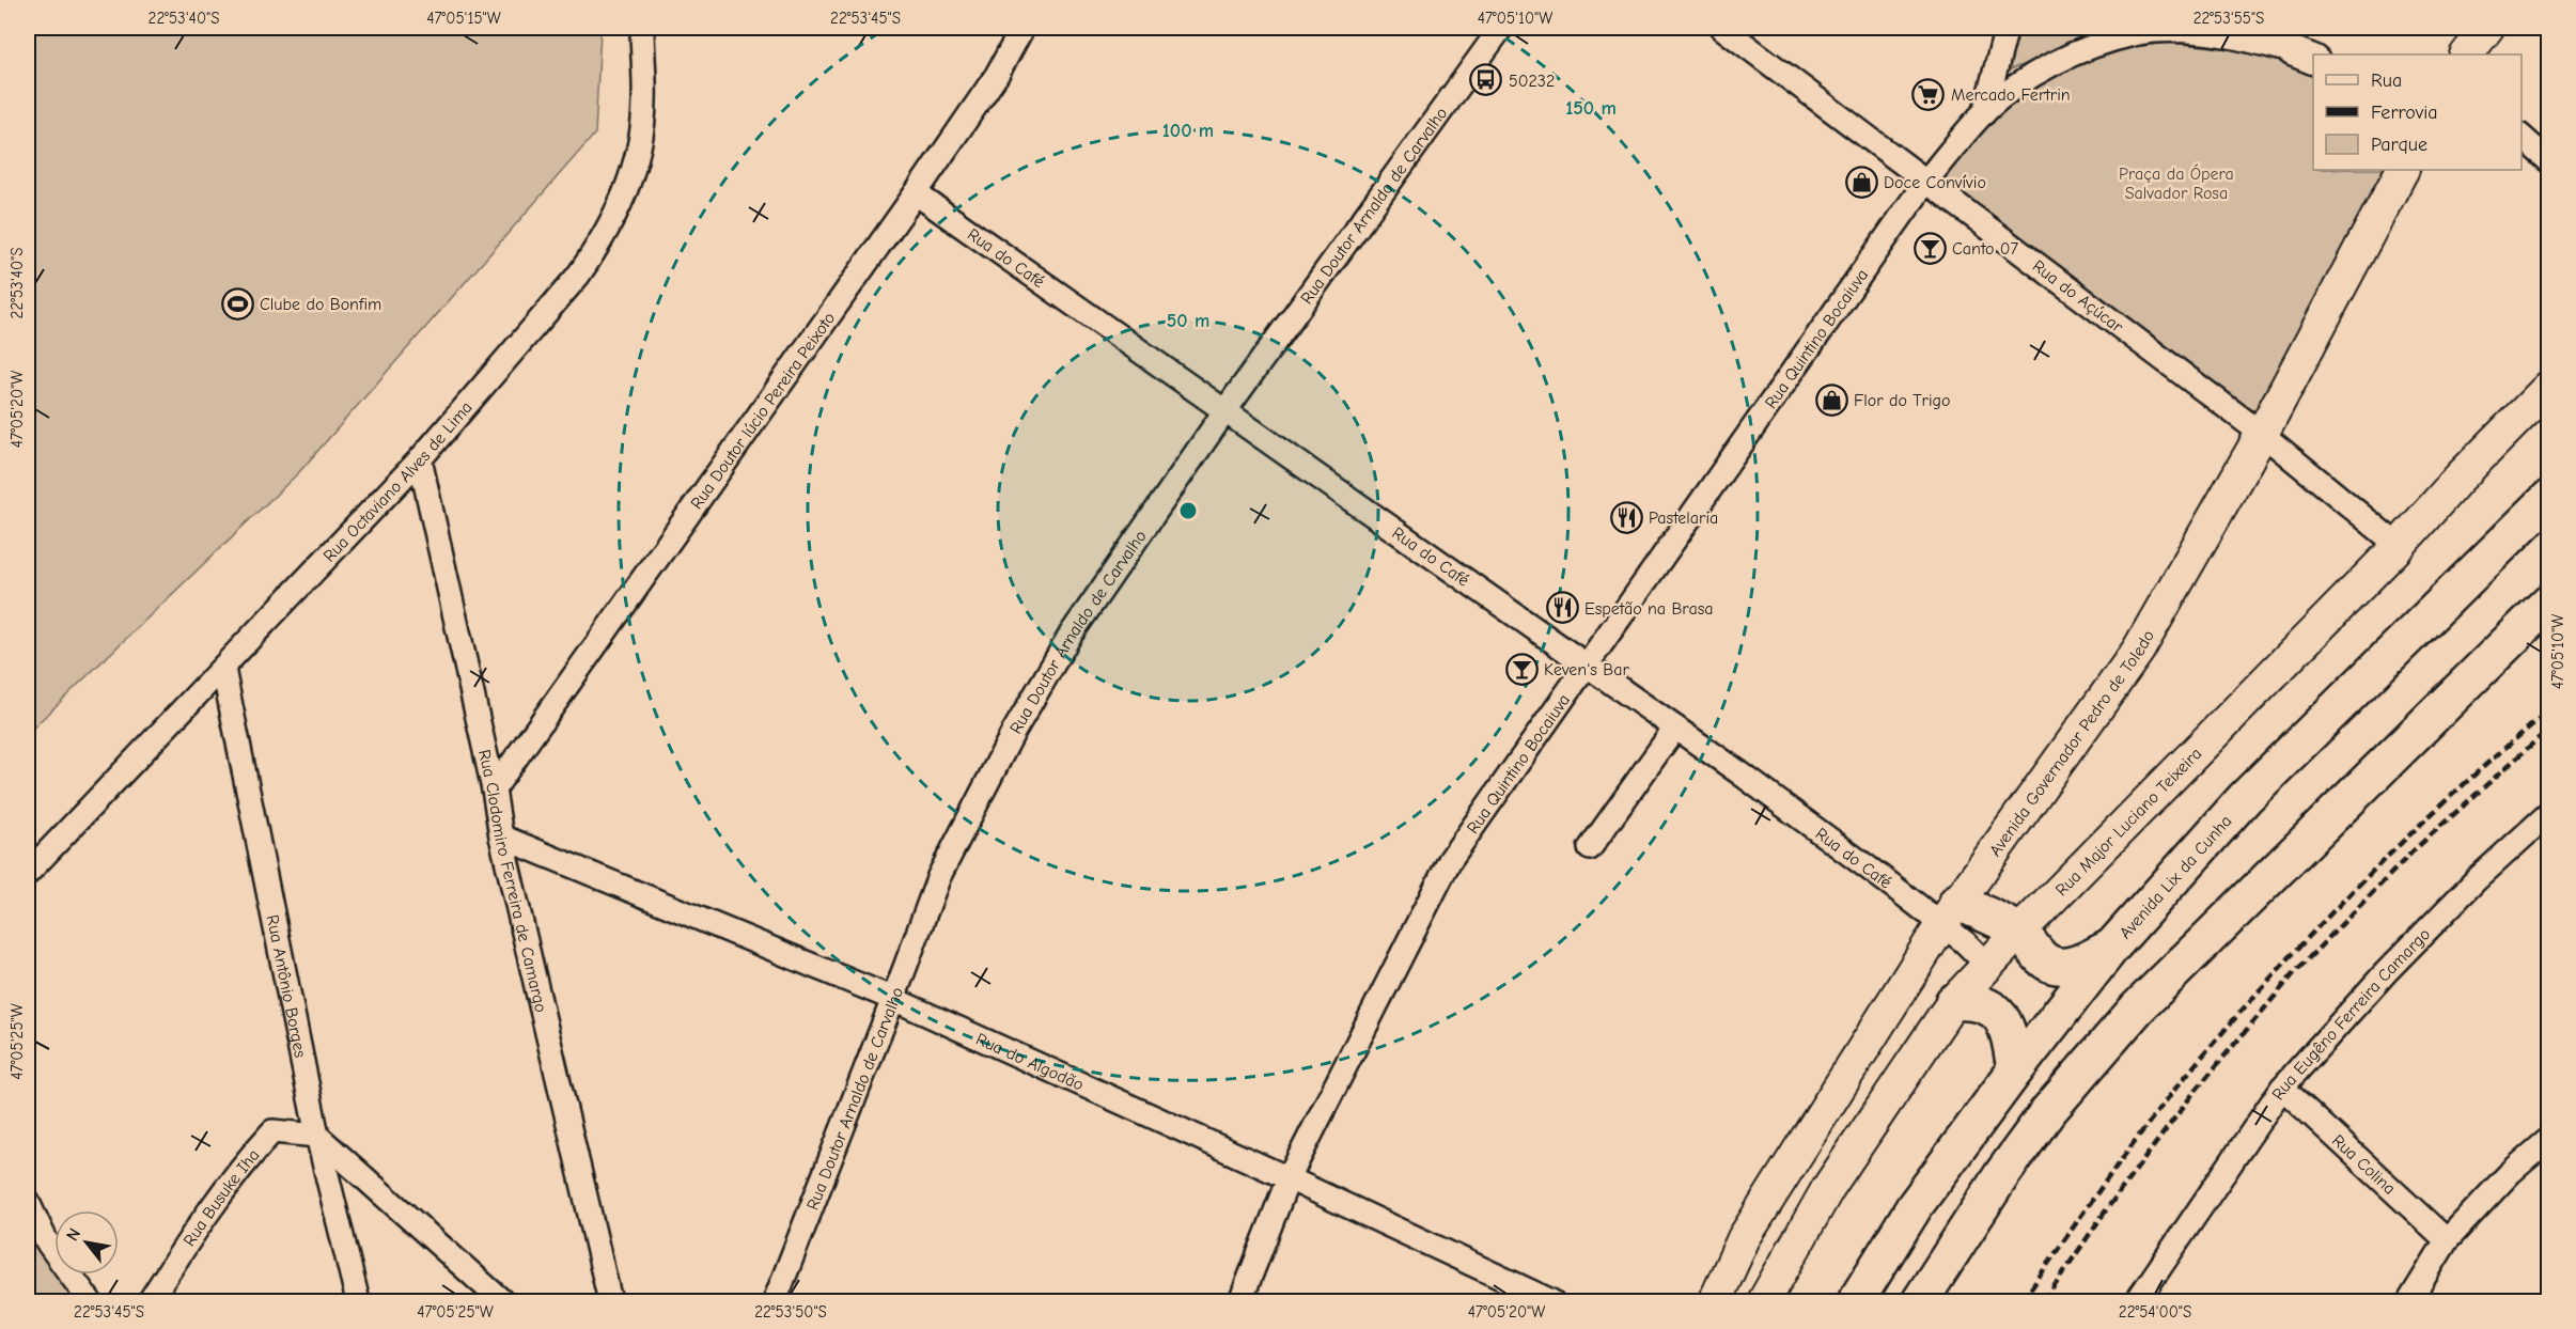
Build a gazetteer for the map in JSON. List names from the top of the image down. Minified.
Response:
{"streets":{"highway":["Avenida Lix da Cunha"],"main road":["Avenida Governador Pedro de Toledo","Rua Major Luciano Teixeira"],"street":["Rua Doutor Arnaldo de Carvalho","Rua do Café","Rua do Açúcar","Rua Quintino Bocaiuva","Rua Doutor lúcio Pereira Peixoto","Rua Octaviano Alves de Lima","Rua Clodomiro Ferreira de Camargo","Rua Antônio Borges","Rua Eugêno Ferreira Camargo","Rua do Algodão","Rua Colina","Rua Busuke Iha"]},"crossings":[["Rua Doutor Arnaldo de Carvalho","Rua do Café"],["Rua Doutor Arnaldo de Carvalho","Rua do Algodão"],["Rua do Café","Rua Quintino Bocaiuva"],["Rua do Café","Rua Doutor lúcio Pereira Peixoto"],["Rua do Café","Avenida Governador Pedro de Toledo"],["Rua do Café","Rua Major Luciano Teixeira"],["Rua do Açúcar","Rua Quintino Bocaiuva"],["Rua do Açúcar","Avenida Governador Pedro de Toledo"],["Rua do Açúcar","Rua Major Luciano Teixeira"],["Rua Quintino Bocaiuva","Rua do Algodão"],["Rua Doutor lúcio Pereira Peixoto","Rua Clodomiro Ferreira de Camargo"],["Rua Octaviano Alves de Lima","Rua Clodomiro Ferreira de Camargo"],["Rua Octaviano Alves de Lima","Rua Antônio Borges"],["Rua Clodomiro Ferreira de Camargo","Rua do Algodão"],["Rua Antônio Borges","Rua Busuke Iha"],["Rua Eugêno Ferreira Camargo","Rua Colina"]],"parks":["Praça da Ópera Salvador Rosa"],"places":{"bus stop":["50232"],"supermarket":["Mercado Fertrin"],"shop":["Doce Convívio","Flor do Trigo"],"bar":["Canto 07","Keven's Bar"],"sports":["Clube do Bonfim"],"restaurant":["Pastelaria","Espetão na Brasa"]},"legend":["Rua","Ferrovia","Parque"],"north":"top left","coordinates":["22°53'40\"S","47°05'15\"W","22°53'45\"S","47°05'10\"W","22°53'55\"S","47°05'20\"W","47°05'25\"W","22°53'50\"S","22°54'00\"S"],"rings":["150 m","100 m","50 m"]}
